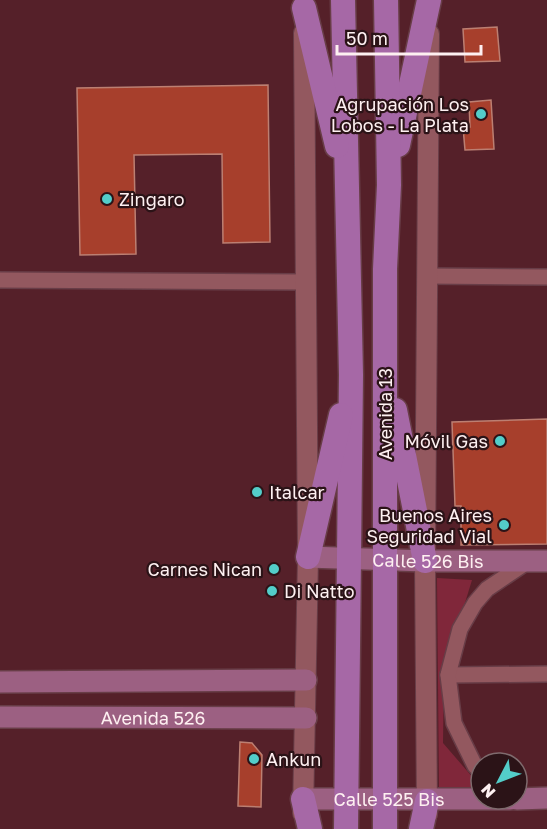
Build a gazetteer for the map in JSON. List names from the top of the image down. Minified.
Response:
{"streets":{"main road":["Avenida 13","Calle 526 Bis","Avenida 526","Calle 525 Bis"]},"crossings":[["Avenida 13","Calle 526 Bis"],["Avenida 13","Calle 525 Bis"]],"places":["Agrupación Los Lobos - La Plata","Zingaro","Móvil Gas","Italcar","Buenos Aires Seguridad Vial","Carnes Nican","Di Natto","Ankun"],"scale_bar":"50 m","north":"bottom left"}
